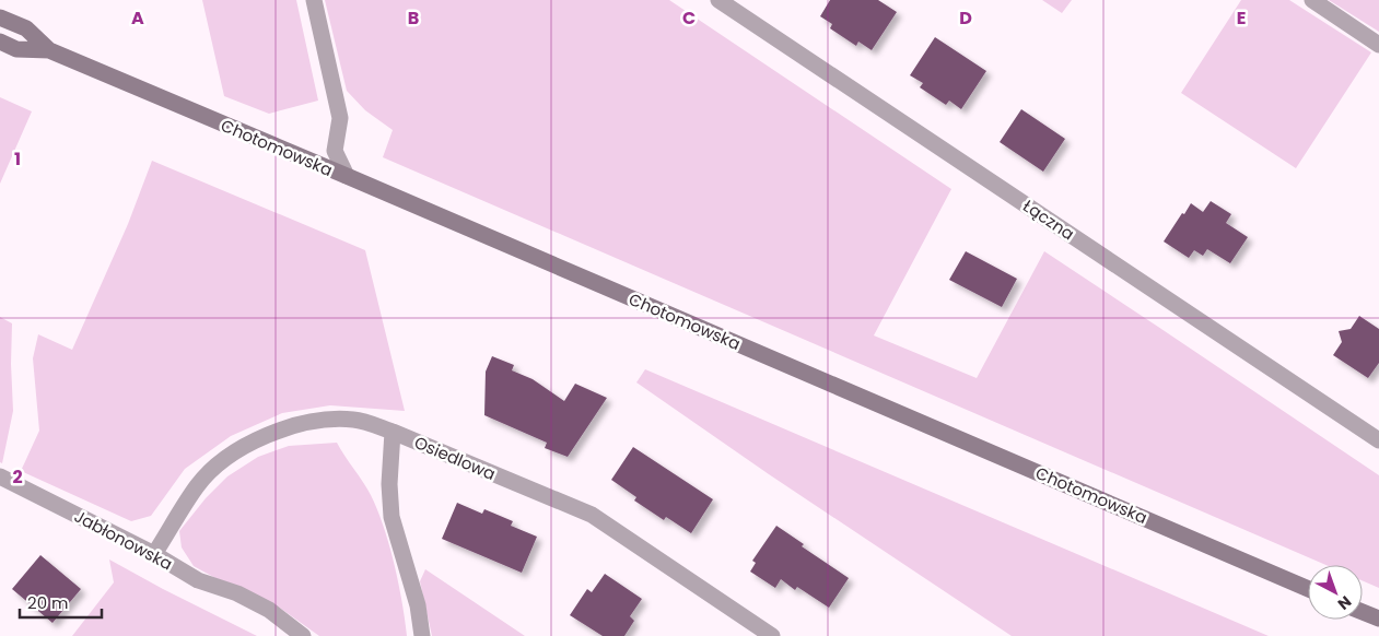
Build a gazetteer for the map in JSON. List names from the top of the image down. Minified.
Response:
{"streets":{"street":["Chotomowska","Łączna","Osiedlowa","Jabłonowska"]},"crossings":[["Osiedlowa","Jabłonowska"]],"scale_bar":"20 m","north":"bottom right","grid":{"columns":["A","B","C","D","E"],"rows":["1","2"]}}
